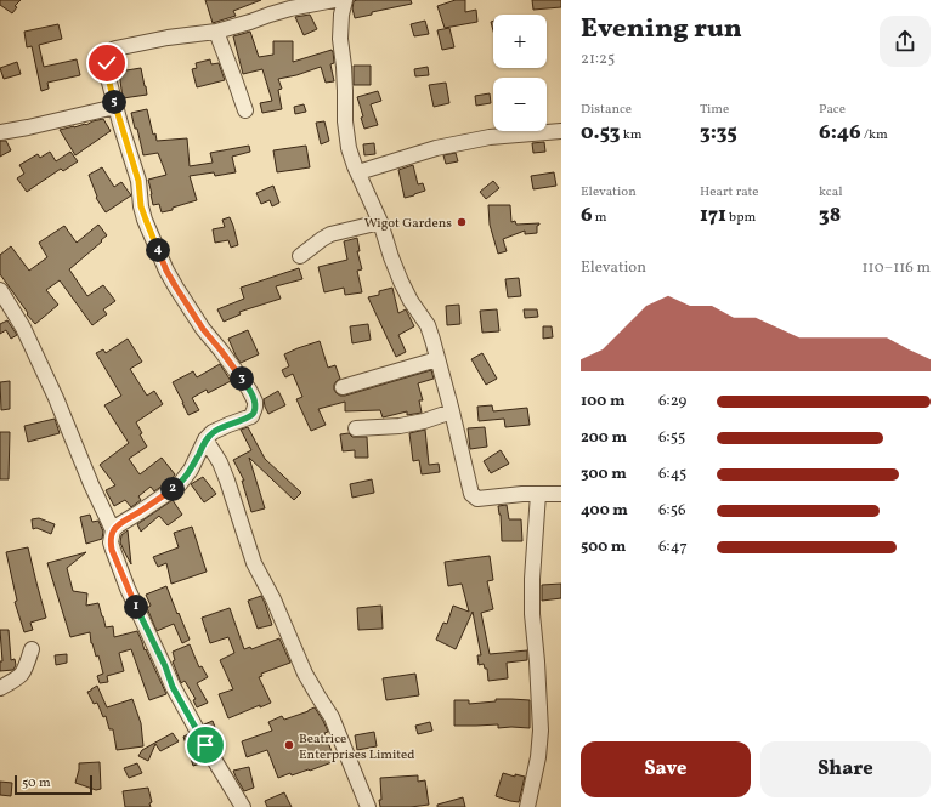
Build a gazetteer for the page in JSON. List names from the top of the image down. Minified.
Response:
{"places":["Wigot Gardens","Beatrice Enterprises Limited"],"scale_bar":"50 m","page":{"heading":["Evening run","21:25"],"map_buttons":["+","−"],"stats":[["Distance","0.53 km"],["Time","3:35"],["Pace","6:46 /km"],["Elevation","6 m"],["Heart rate","171 bpm"],["kcal","38"]],"pins":["5","4","3","2","1"],"chart":["Elevation","110–116 m"],"list":[{"name":"100 m","note":"6:29"},{"name":"200 m","note":"6:55"},{"name":"300 m","note":"6:45"},{"name":"400 m","note":"6:56"},{"name":"500 m","note":"6:47"}],"buttons":["Save","Share"],"scale":"50 m"}}
